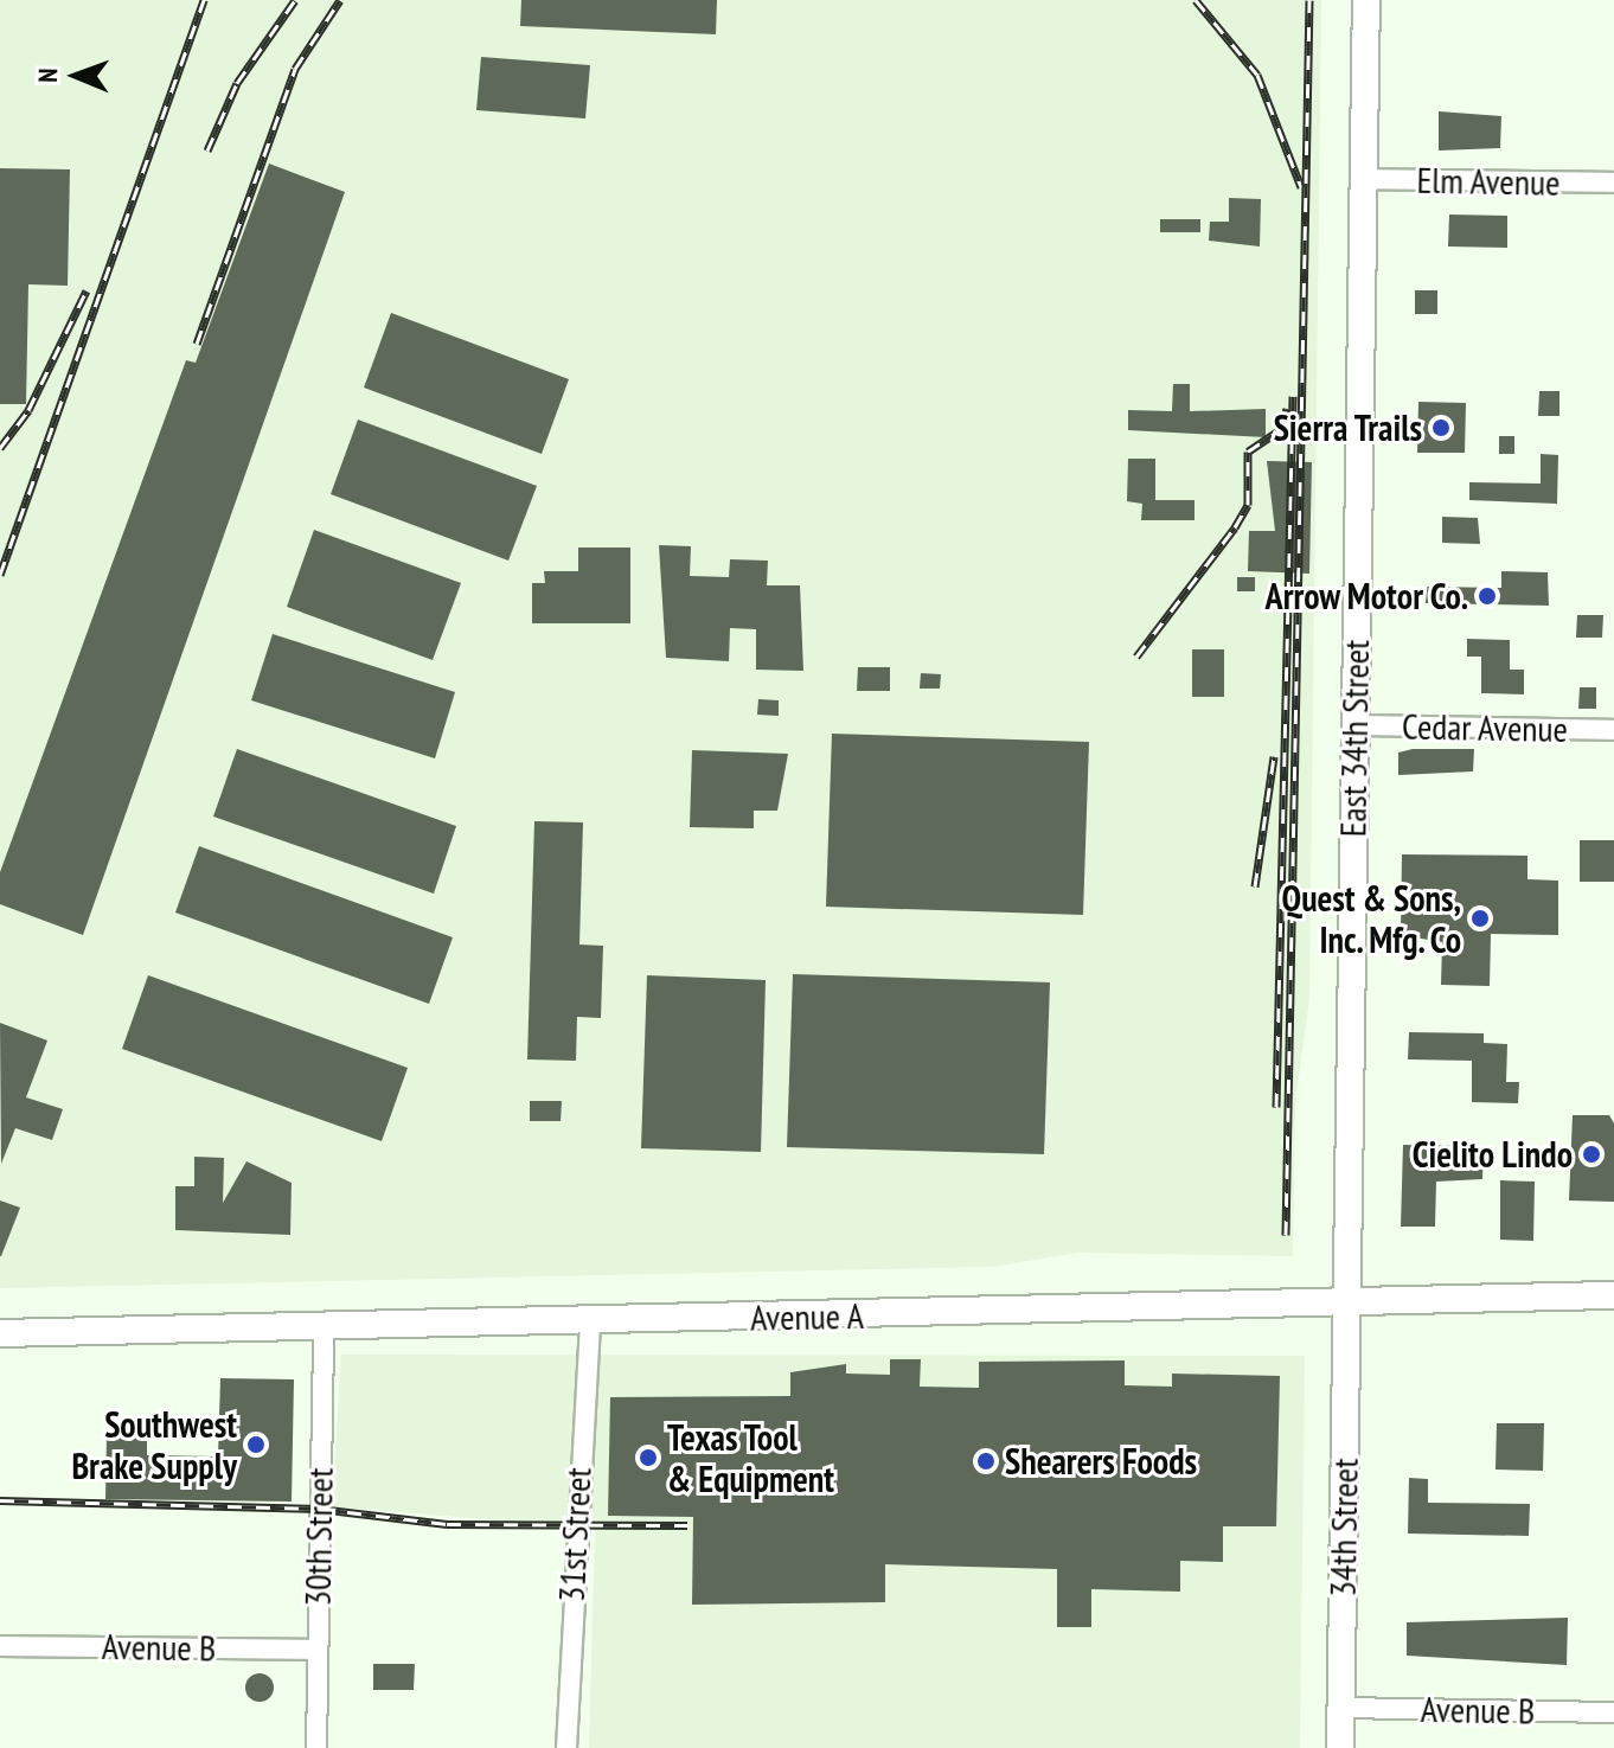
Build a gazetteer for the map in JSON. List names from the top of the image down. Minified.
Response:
{"streets":{"main road":["East 34th Street","Avenue A","34th Street"],"street":["Elm Avenue","Cedar Avenue","31st Street","30th Street","Avenue B"]},"crossings":[["Elm Avenue","East 34th Street"],["Cedar Avenue","East 34th Street"],["East 34th Street","Avenue A"],["East 34th Street","34th Street"],["Avenue A","34th Street"],["Avenue A","31st Street"],["Avenue A","30th Street"],["34th Street","Avenue B"],["30th Street","Avenue B"]],"places":["Sierra Trails","Arrow Motor Co.","Quest & Sons, Inc. Mfg. Co","Cielito Lindo","Southwest Brake Supply","Texas Tool & Equipment","Shearers Foods"],"north":"left"}
